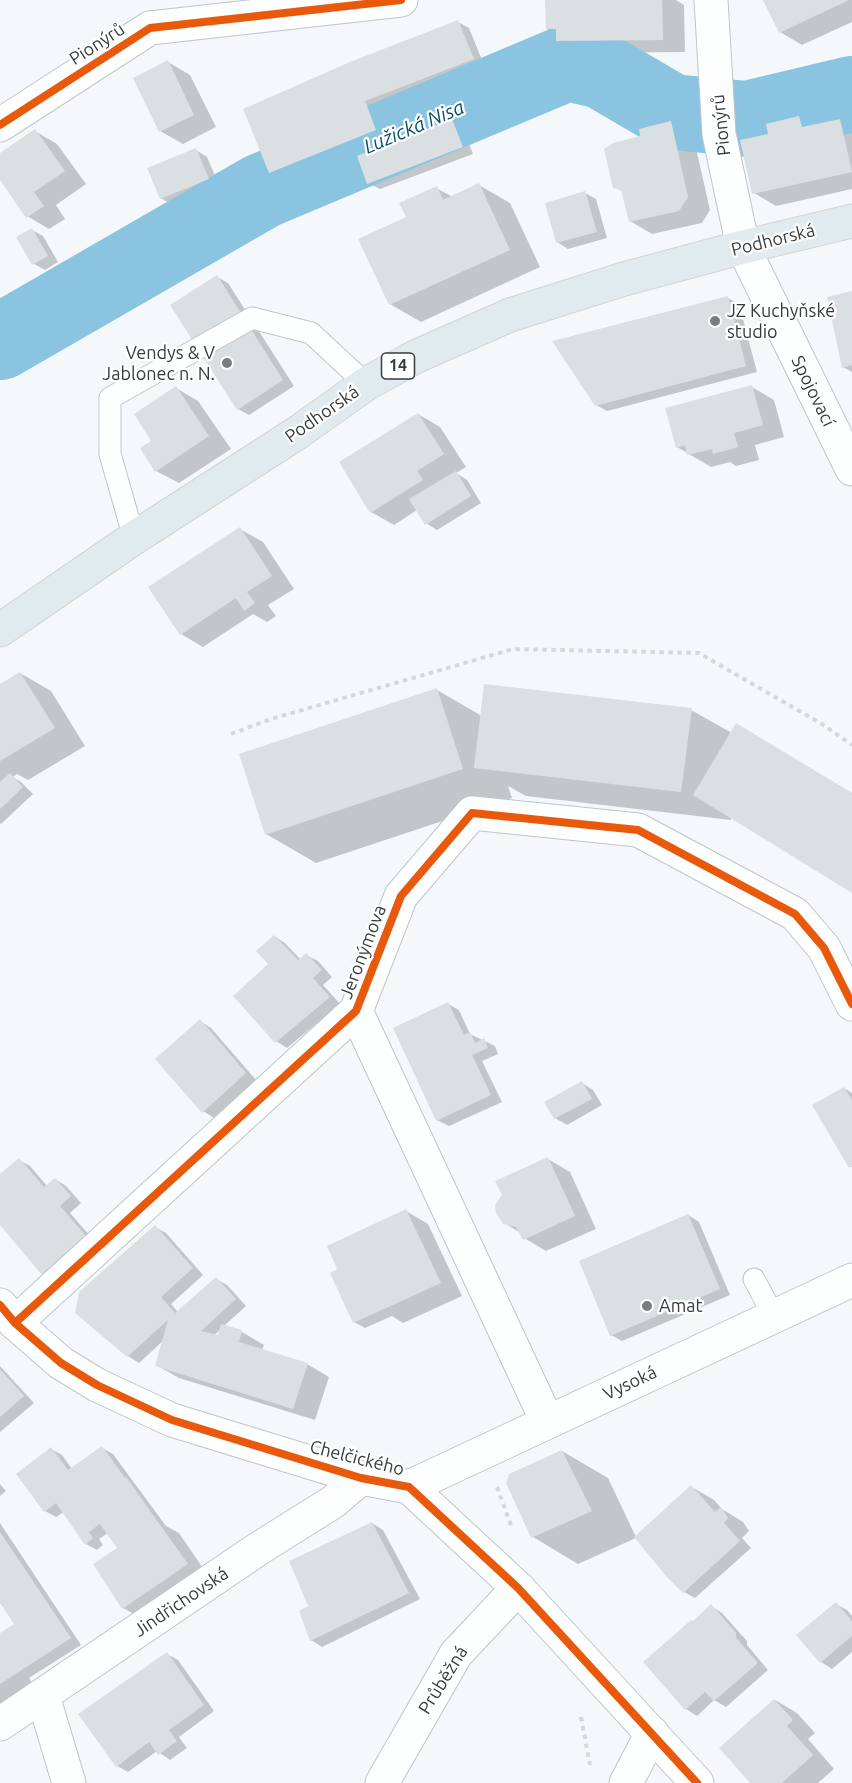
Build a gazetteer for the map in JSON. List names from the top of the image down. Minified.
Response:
{"streets":{"main road":["Podhorská","14"],"street":["Pionýrů","Spojovací","Jeronýmova","Vysoká","Chelčického","Jindřichovská","Průběžná"]},"crossings":[["Pionýrů","Podhorská"],["Pionýrů","Spojovací"],["Podhorská","Spojovací"],["Jeronýmova","Vysoká"],["Jeronýmova","Chelčického"],["Vysoká","Chelčického"],["Chelčického","Jindřichovská"],["Chelčického","Průběžná"]],"water":["Lužická Nisa"],"places":["JZ Kuchyňské studio","Vendys & V Jablonec n. N.","Amat"]}
